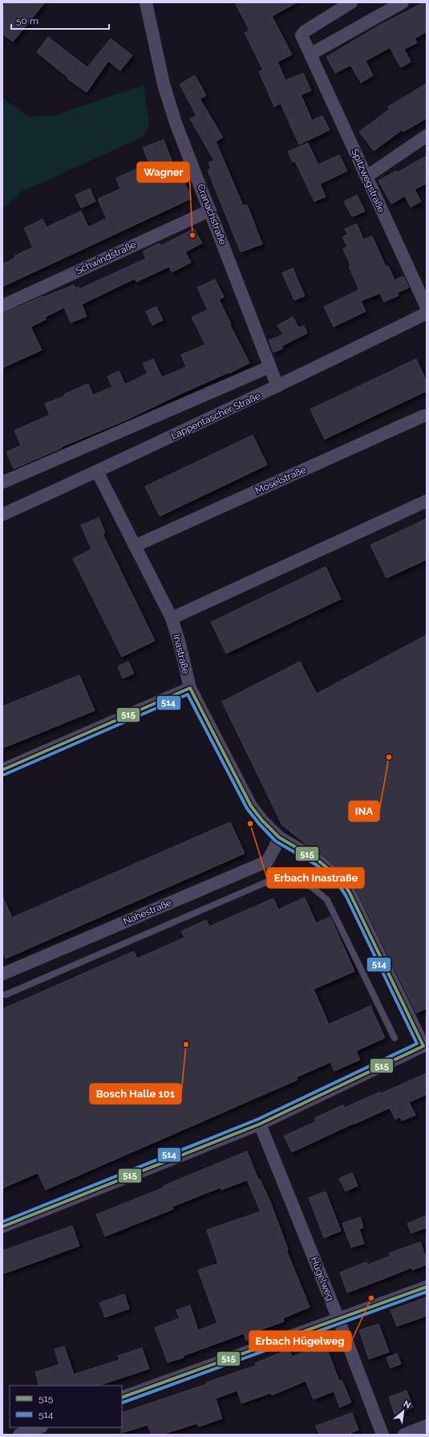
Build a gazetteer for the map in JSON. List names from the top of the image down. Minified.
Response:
{"streets":{"street":["Spitzwegstraße","Cranachstraße","Schwindstraße","Lappentascher Straße","Moselstraße","Inastraße","Nahestraße","Hügelweg"]},"crossings":[["Cranachstraße","Schwindstraße"],["Cranachstraße","Lappentascher Straße"],["Lappentascher Straße","Inastraße"],["Moselstraße","Inastraße"],["Inastraße","Nahestraße"]],"places":["Wagner","INA","Erbach Inastraße","Bosch Halle 101","Erbach Hügelweg"],"lines":["transit line 515","transit line 514"],"legend":["515","514"],"scale_bar":"50 m","north":"top right"}
